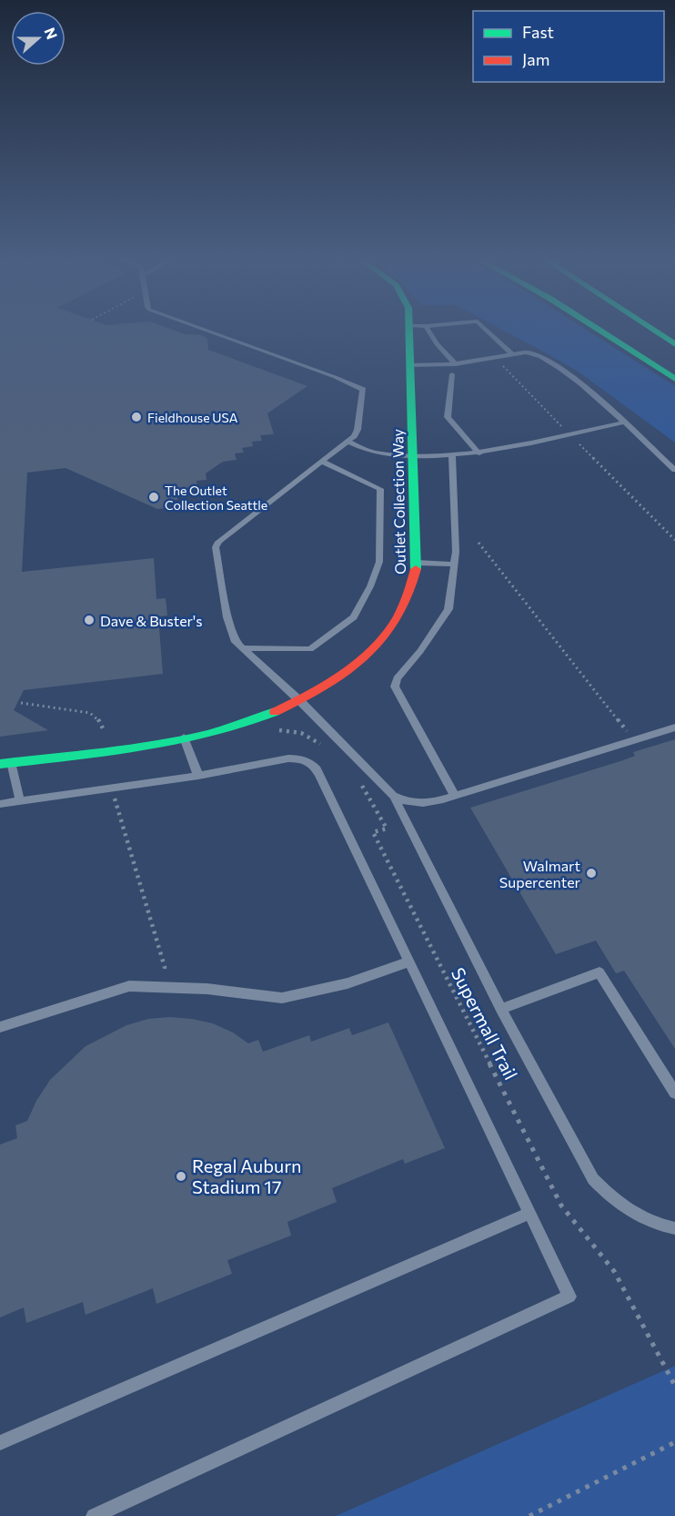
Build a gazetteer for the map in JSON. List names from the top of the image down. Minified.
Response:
{"streets":{"main road":["Outlet Collection Way"],"path":["Supermall Trail"]},"places":["Fieldhouse USA","The Outlet Collection Seattle","Dave & Buster's","Walmart Supercenter","Regal Auburn Stadium 17"],"legend":["Fast","Jam"],"north":"right"}
